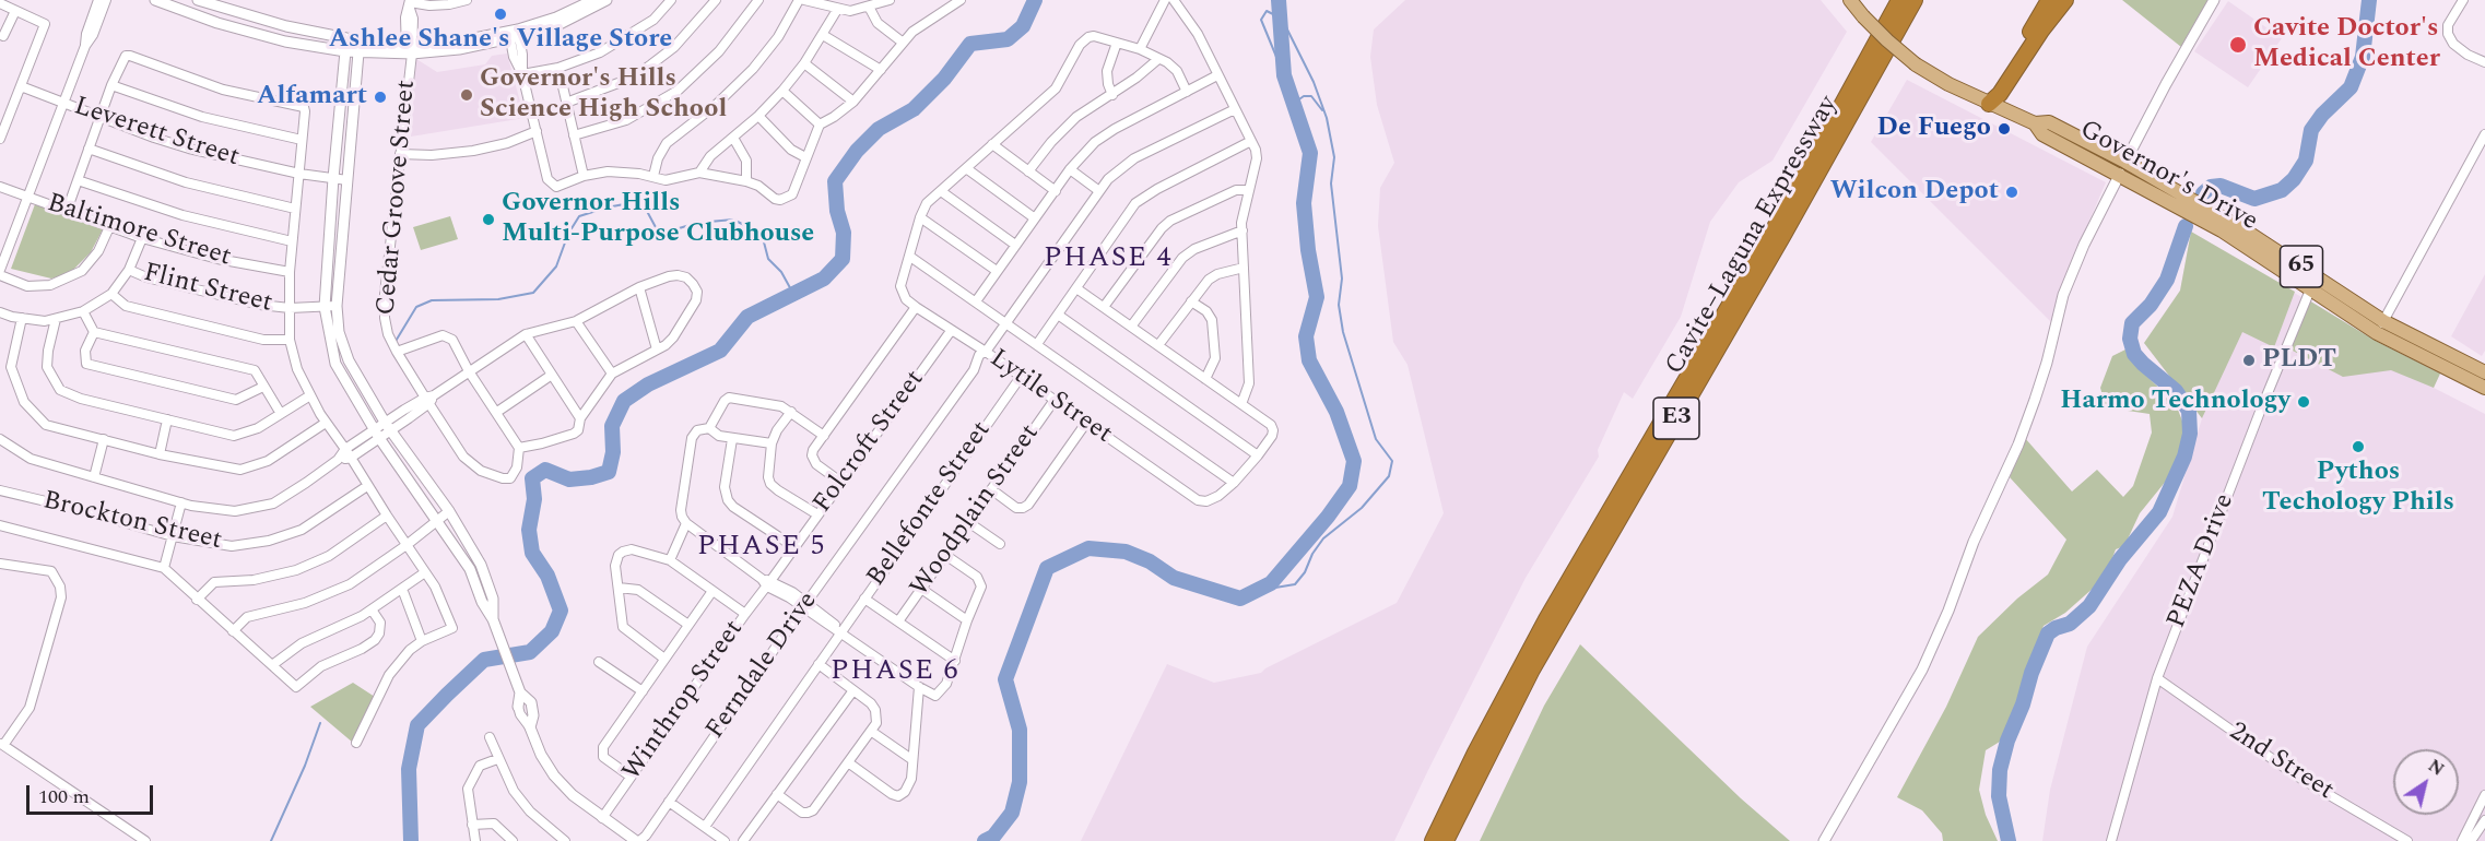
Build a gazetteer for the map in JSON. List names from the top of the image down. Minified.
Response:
{"streets":{"highway":["Cavite–Laguna Expressway","E3"],"main road":["Governor's Drive","65"],"street":["Leverett Street","Cedar Groove Street","Baltimore Street","Flint Street","Lytile Street","Folcroft Street","Bellefonte Street","Woodplain Street","Brockton Street","PEZA Drive","Ferndale Drive","Winthrop Street","2nd Street"]},"crossings":[["Governor's Drive","PEZA Drive"],["Lytile Street","Folcroft Street"],["Lytile Street","Bellefonte Street"],["Lytile Street","Woodplain Street"],["Lytile Street","Ferndale Drive"],["Folcroft Street","Winthrop Street"],["PEZA Drive","2nd Street"]],"districts":["PHASE 4","PHASE 5","PHASE 6"],"places":["Ashlee Shane's Village Store","Cavite Doctor's Medical Center","Governor's Hills Science High School","Alfamart","De Fuego","Wilcon Depot","Governor Hills Multi-Purpose Clubhouse","PLDT","Harmo Technology","Pythos Techology Phils"],"scale_bar":"100 m","north":"top right"}
